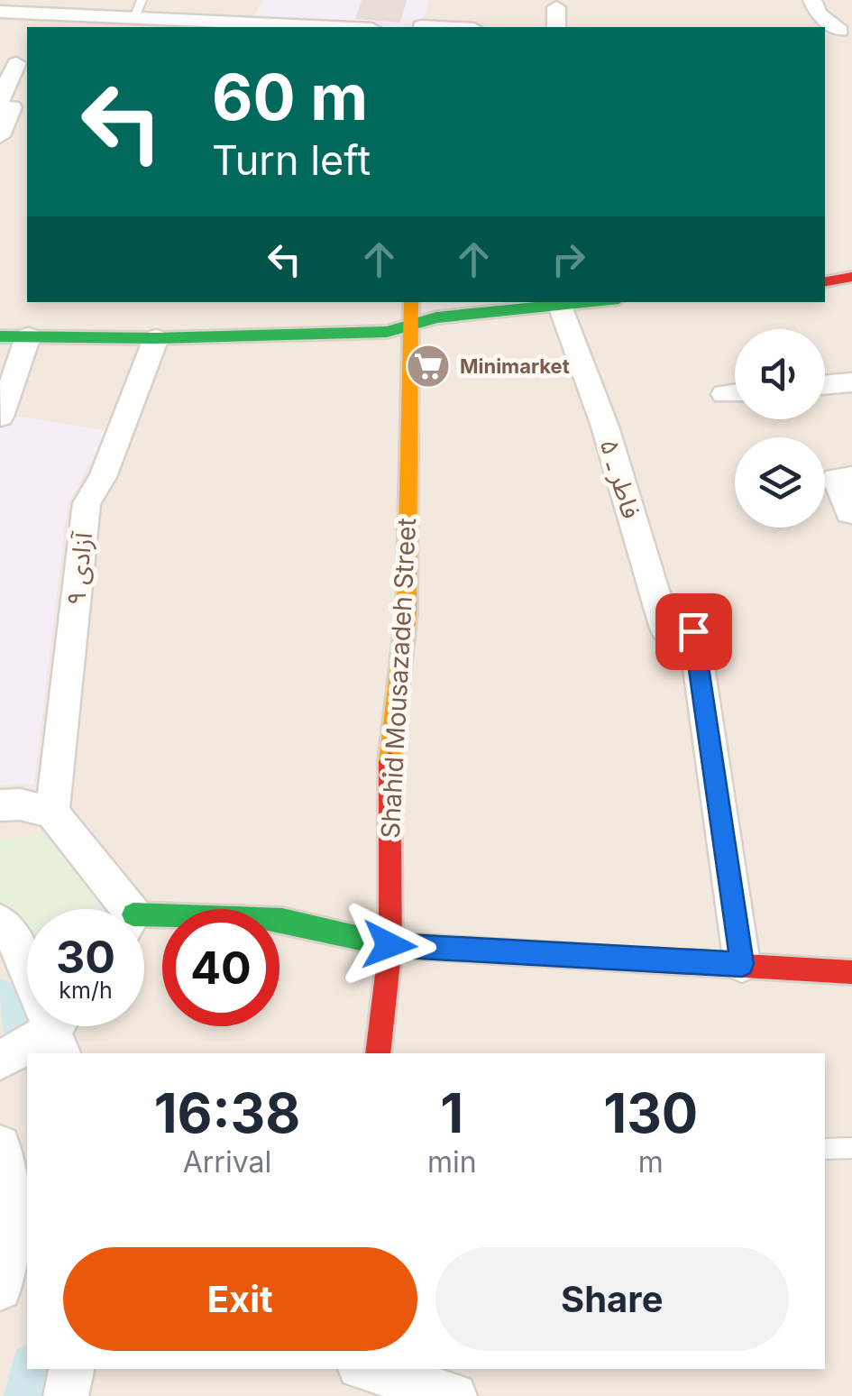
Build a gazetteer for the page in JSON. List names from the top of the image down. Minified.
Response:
{"streets":{"street":["فاطر ـ ۵","آزادی ۹","Shahid Mousazadeh Street"]},"places":{"supermarket":["Minimarket"]},"page":{"turn":["60 m","Turn left"],"speed":"30 km/h","limit":"40","eta":["16:38","Arrival","1","min","130","m"],"buttons":["Exit","Share"]}}
